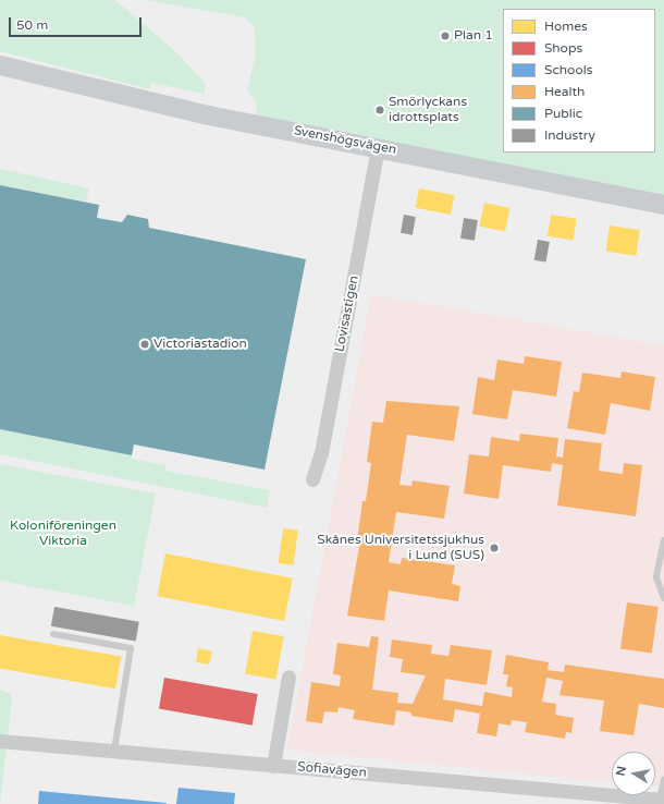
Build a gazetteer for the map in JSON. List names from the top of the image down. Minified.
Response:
{"streets":{"main road":["Svenshögsvägen"],"street":["Lovisastigen","Sofiavägen"]},"crossings":[["Svenshögsvägen","Lovisastigen"]],"parks":["Koloniföreningen Viktoria"],"places":["Plan 1","Smörlyckans idrottsplats","Victoriastadion","Skånes Universitetssjukhus i Lund (SUS)"],"legend":["Homes","Shops","Schools","Health","Public","Industry"],"scale_bar":"50 m","north":"left"}
